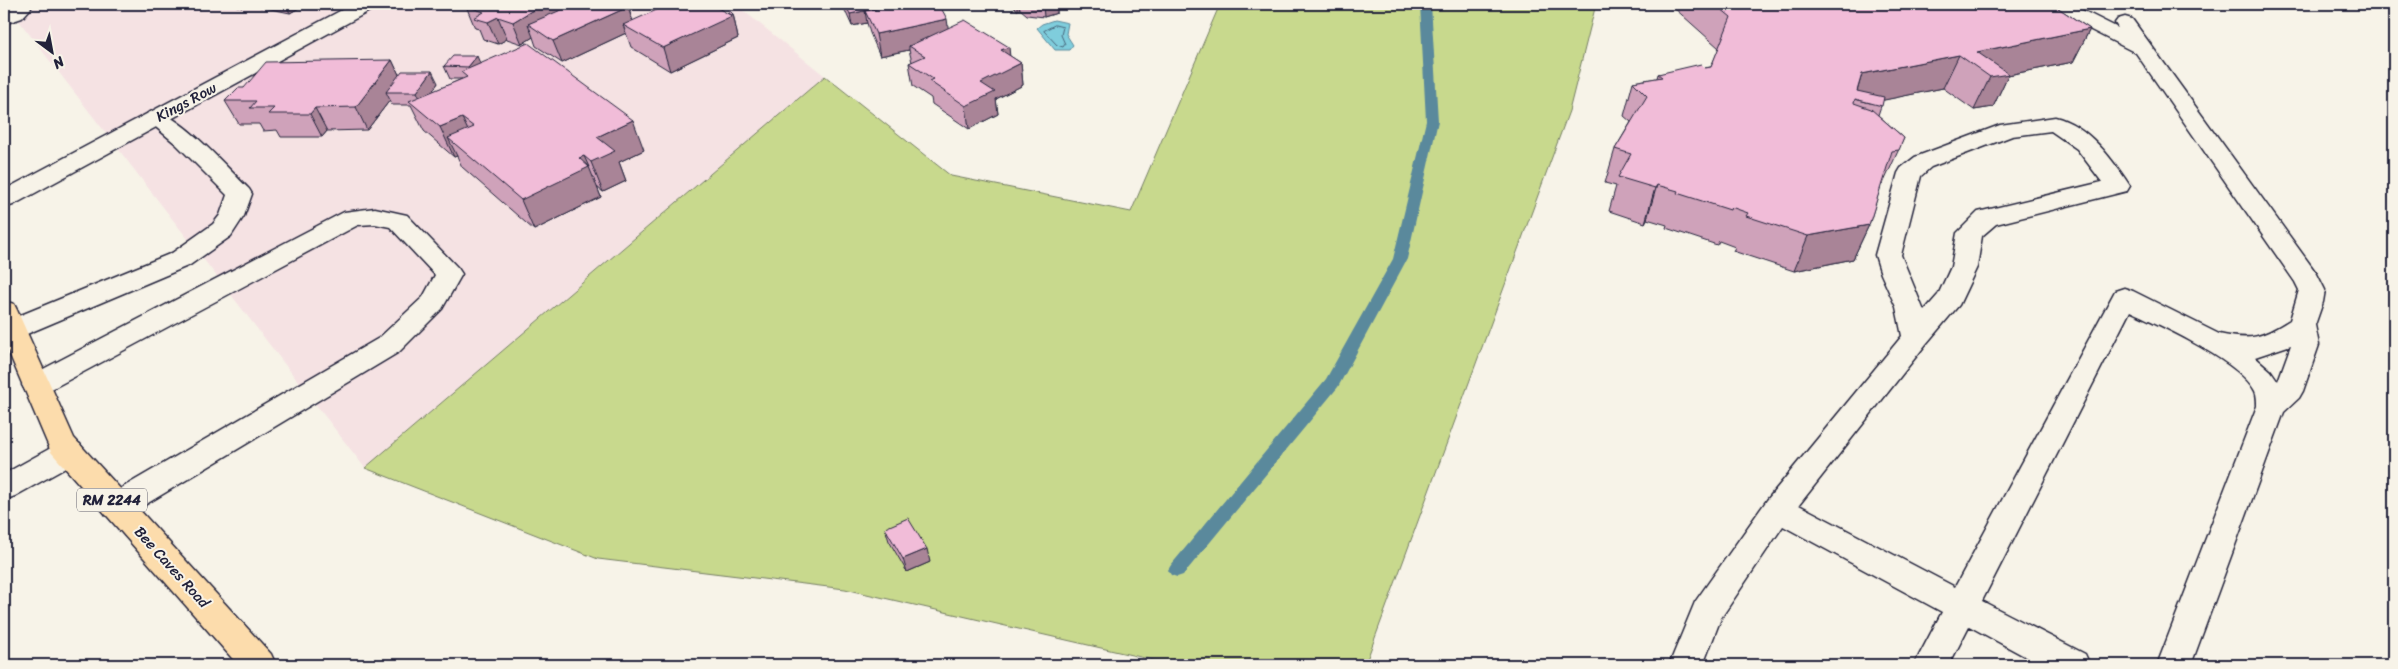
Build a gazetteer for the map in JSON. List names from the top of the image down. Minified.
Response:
{"streets":{"main road":["RM 2244","Bee Caves Road"],"street":["Kings Row"]},"north":"bottom right"}
